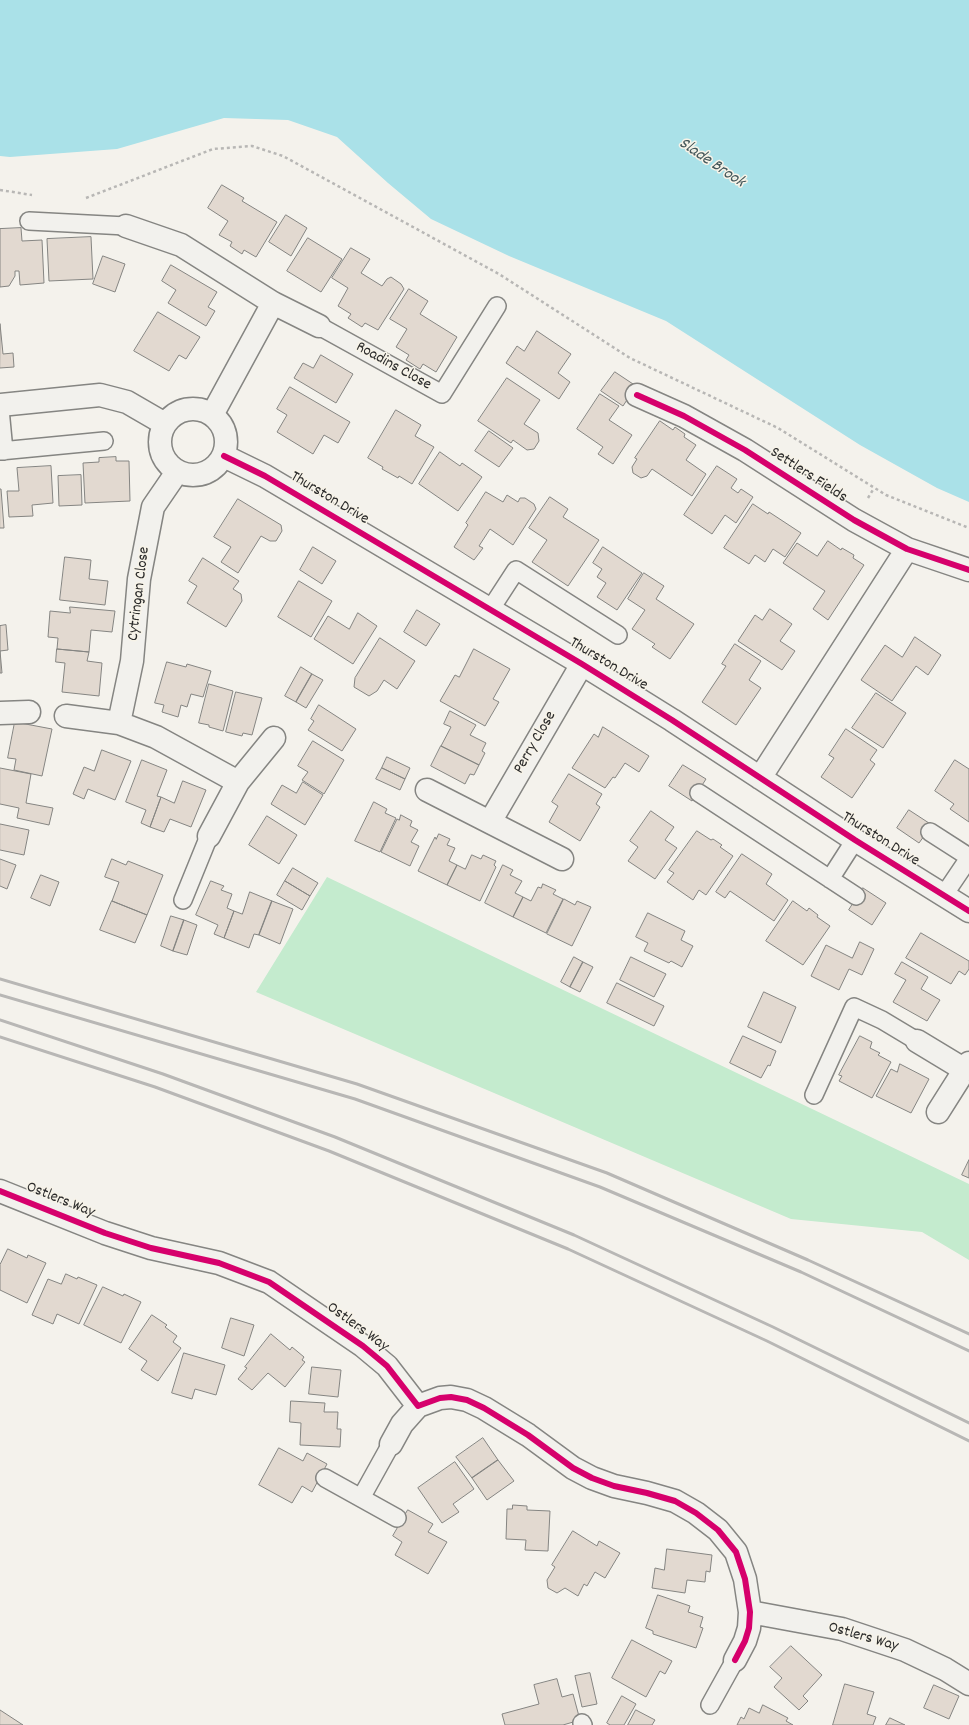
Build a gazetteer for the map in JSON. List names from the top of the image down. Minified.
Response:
{"streets":{"street":["Roadins Close","Settlers Fields","Thurston Drive","Cytringan Close","Perry Close","Ostlers Way"]},"crossings":[["Thurston Drive","Cytringan Close"],["Thurston Drive","Perry Close"]],"water":["Slade Brook"]}
